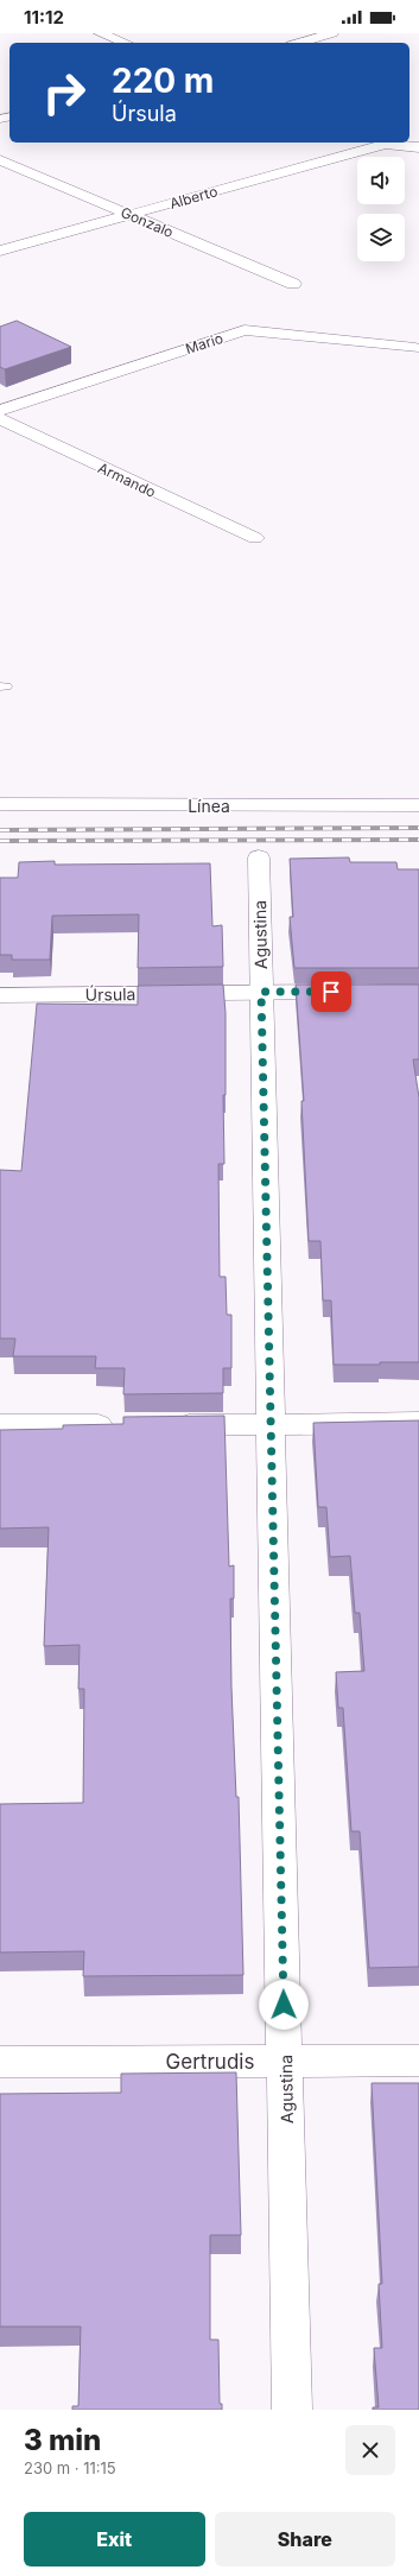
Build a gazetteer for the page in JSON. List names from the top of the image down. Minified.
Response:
{"streets":{"street":["Alberto","Gonzalo","Mario","Armando","Línea","Agustina","Úrsula","Gertrudis"]},"crossings":[["Alberto","Gonzalo"],["Agustina","Úrsula"],["Agustina","Gertrudis"]],"page":{"status":"11:12","turn":["220 m","Úrsula"],"heading":["3 min","230 m · 11:15"],"buttons":["Exit","Share"]}}
